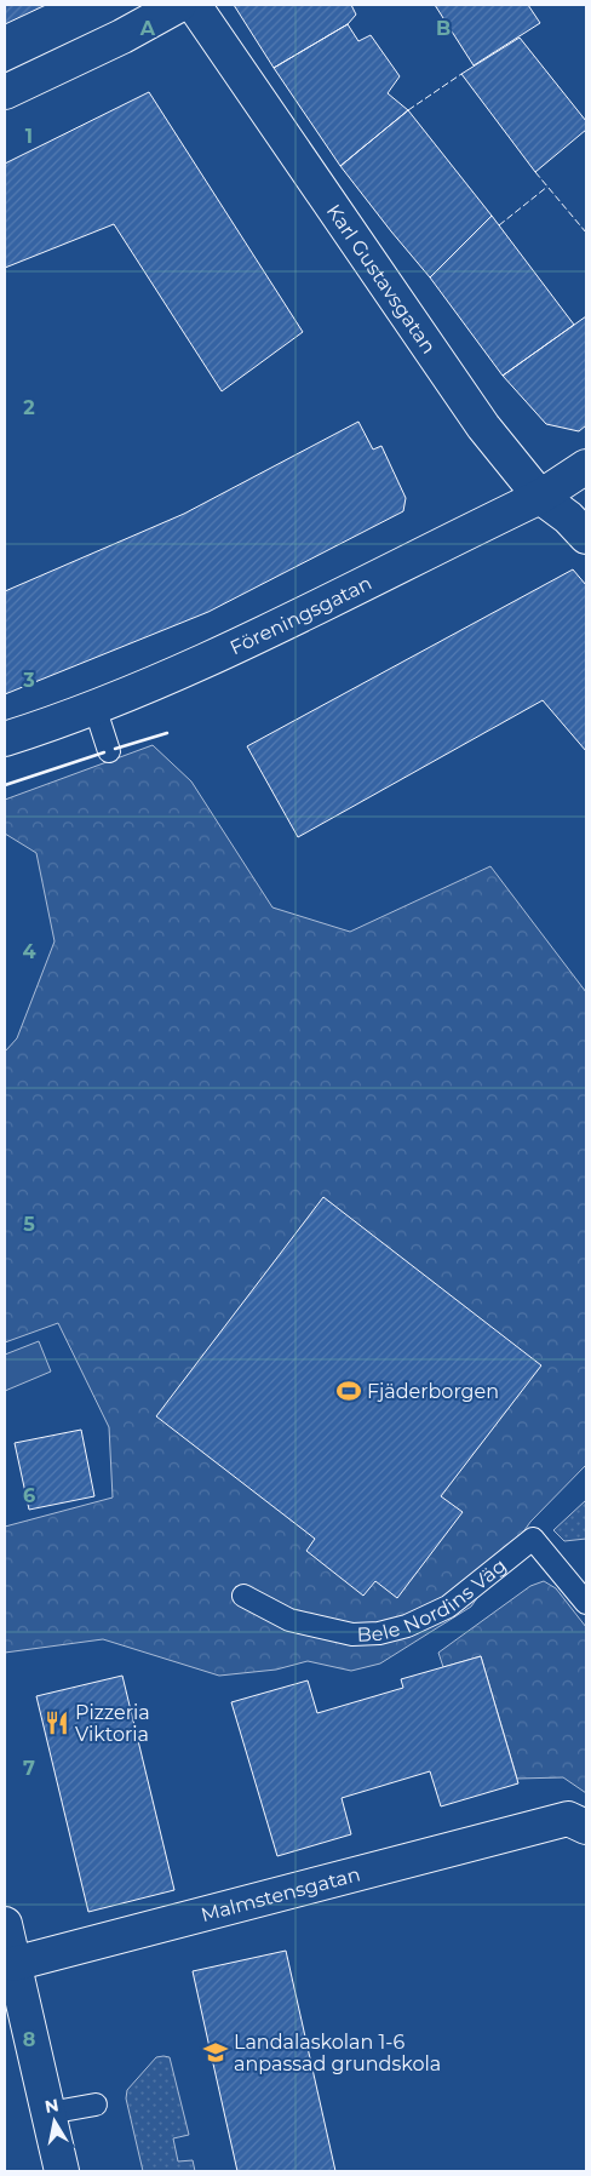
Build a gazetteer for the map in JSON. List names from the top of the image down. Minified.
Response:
{"streets":{"street":["Karl Gustavsgatan","Föreningsgatan","Malmstensgatan"],"lane":["Bele Nordins Väg"]},"crossings":[["Karl Gustavsgatan","Föreningsgatan"]],"places":{"sports":["Fjäderborgen"],"restaurant":["Pizzeria Viktoria"],"school or university":["Landalaskolan 1-6 anpassad grundskola"]},"north":"top","grid":{"columns":["A","B"],"rows":["1","2","3","4","5","6","7","8"]}}
